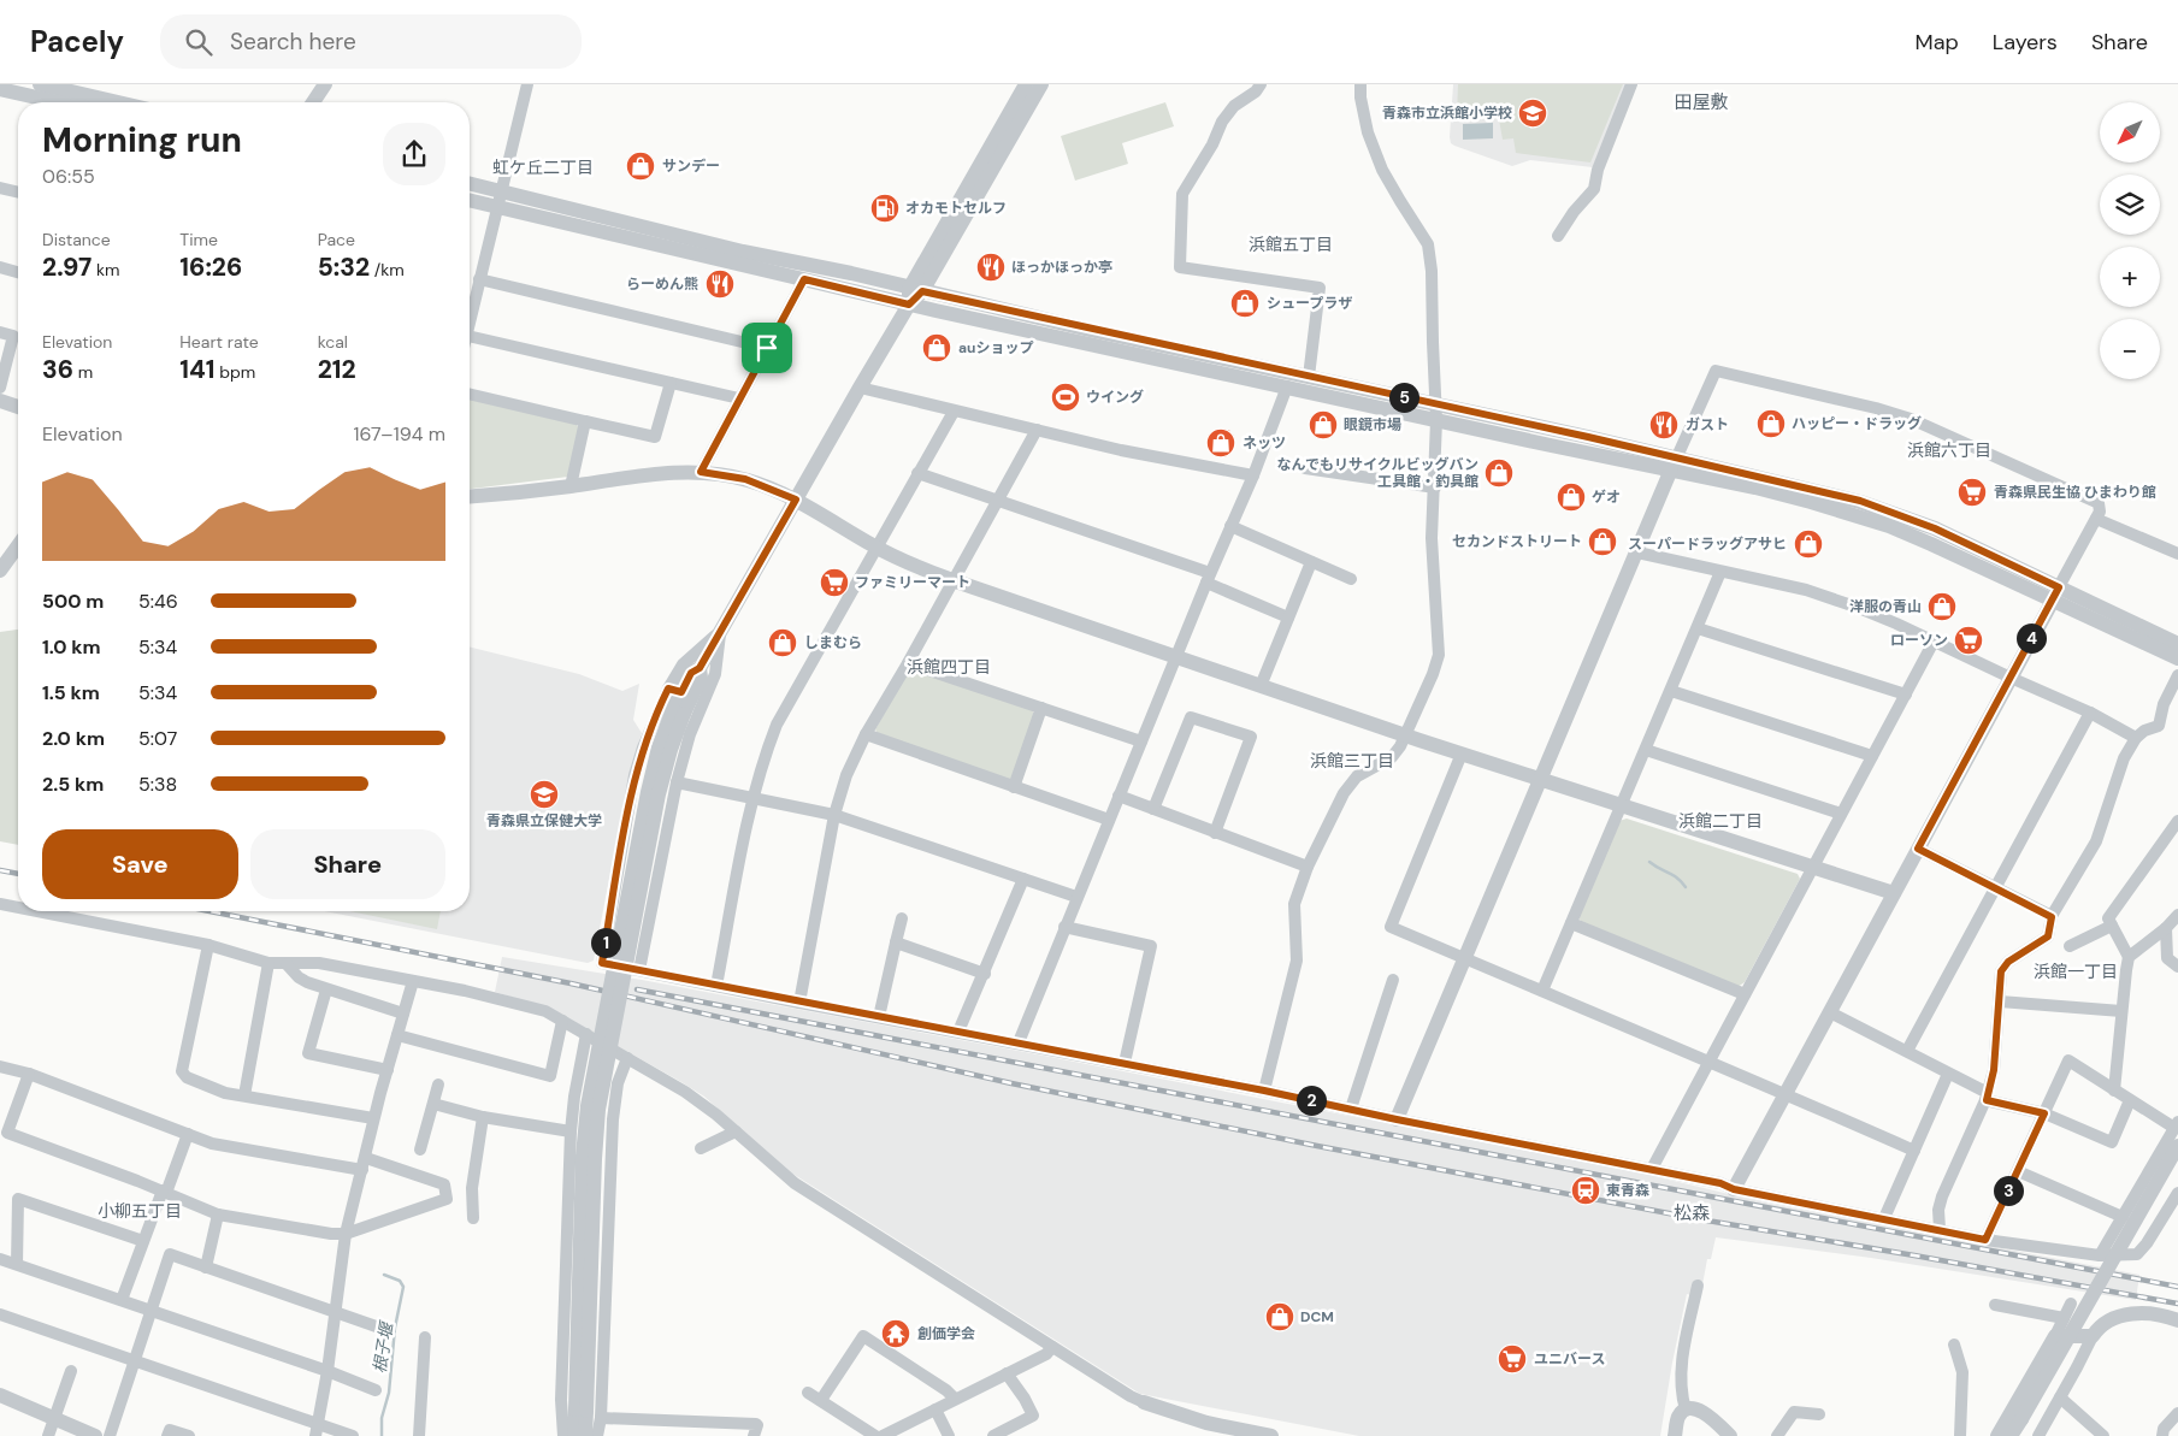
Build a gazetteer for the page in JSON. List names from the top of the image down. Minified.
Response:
{"districts":["田屋敷","虹ケ丘二丁目","浜館五丁目","浜館六丁目","浜館四丁目","浜館三丁目","浜館二丁目","浜館一丁目","小柳五丁目","松森"],"water":["根子堰"],"places":{"school or university":["青森市立浜館小学校","青森県立保健大学"],"shop":["サンデー","シュープラザ","auショップ","ハッピー・ドラッグ","眼鏡市場","ネッツ","なんでもリサイクルビッグバン 工具館・釣具館","ゲオ","セカンドストリート","スーパードラッグアサヒ","洋服の青山","しまむら","DCM"],"fuel station":["オカモトセルフ"],"restaurant":["ほっかほっか亭","らーめん熊","ガスト"],"sports":["ウイング"],"supermarket":["青森県民生協 ひまわり館","ファミリーマート","ローソン","ユニバース"],"station":["東青森"],"temple":["創価学会"]},"north":"bottom left","page":{"header":"Pacely","search":"Search here","nav":["Map","Layers","Share"],"map_buttons":["+","−"],"heading":["Morning run","06:55"],"stats":[["Distance","2.97 km"],["Time","16:26"],["Pace","5:32 /km"],["Elevation","36 m"],["Heart rate","141 bpm"],["kcal","212"]],"pins":["5","4","1","2","3"],"chart":["Elevation","167–194 m"],"list":[{"name":"500 m","note":"5:46"},{"name":"1.0 km","note":"5:34"},{"name":"1.5 km","note":"5:34"},{"name":"2.0 km","note":"5:07"},{"name":"2.5 km","note":"5:38"}],"buttons":["Save","Share"]}}
